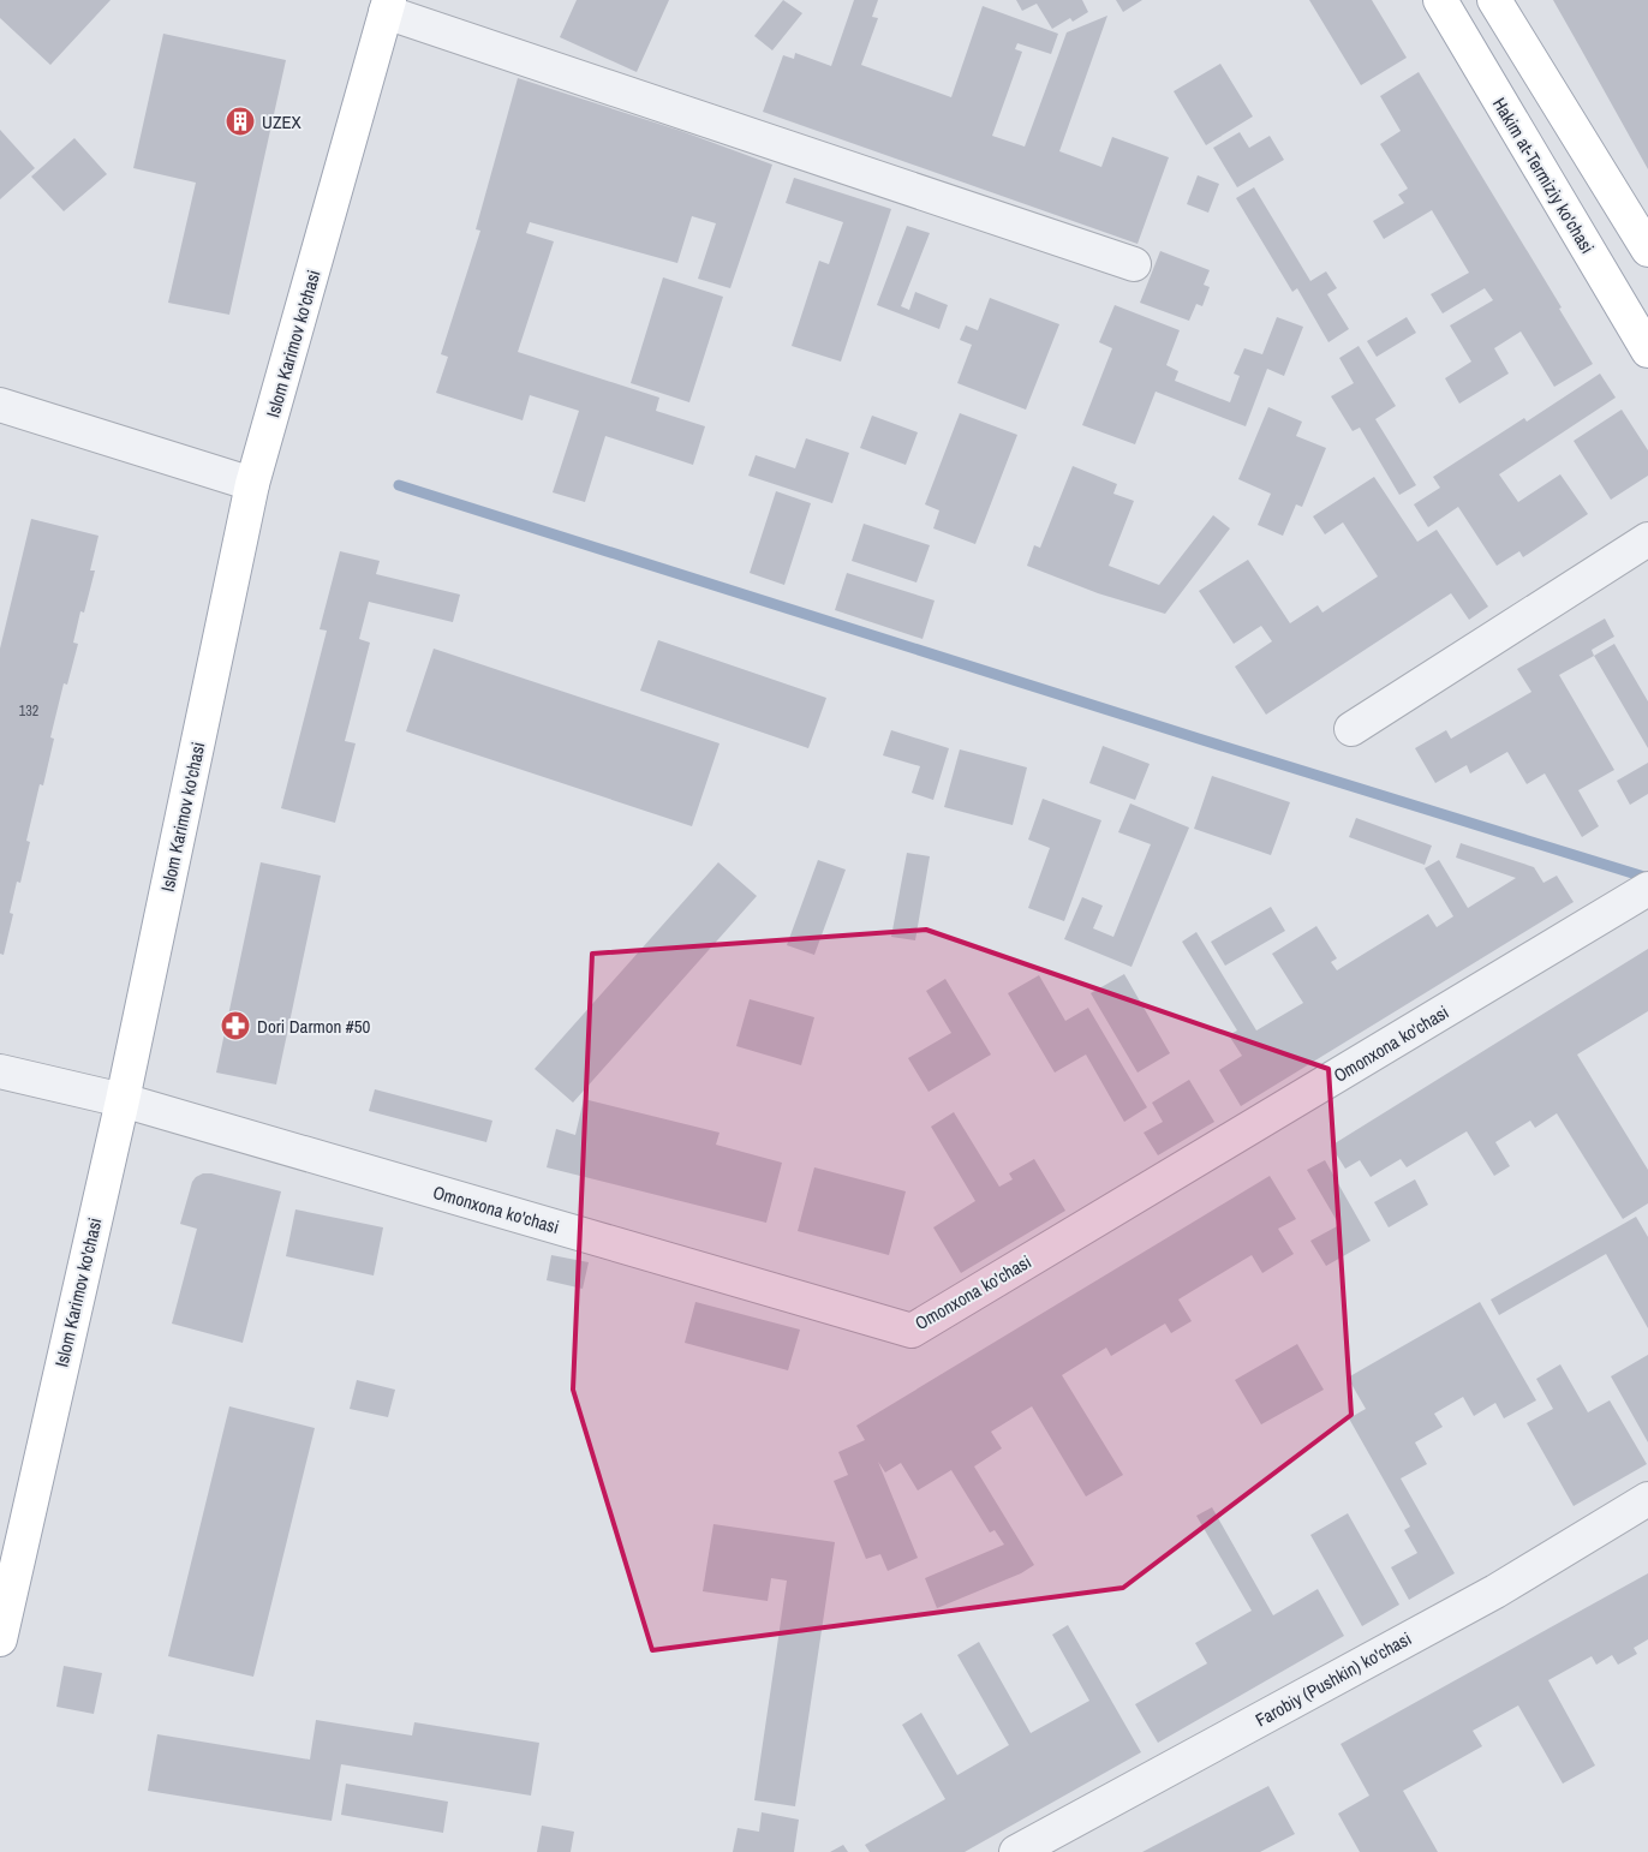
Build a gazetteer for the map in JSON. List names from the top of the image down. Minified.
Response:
{"streets":{"main road":["Hakim at-Termiziy ko'chasi","Islom Karimov ko'chasi"],"street":["Omonxona ko'chasi","Farobiy (Pushkin) ko'chasi"]},"crossings":[["Islom Karimov ko'chasi","Omonxona ko'chasi"]],"places":{"building":["UZEX"],"pharmacy":["Dori Darmon #50"]},"house_numbers":["132"]}
